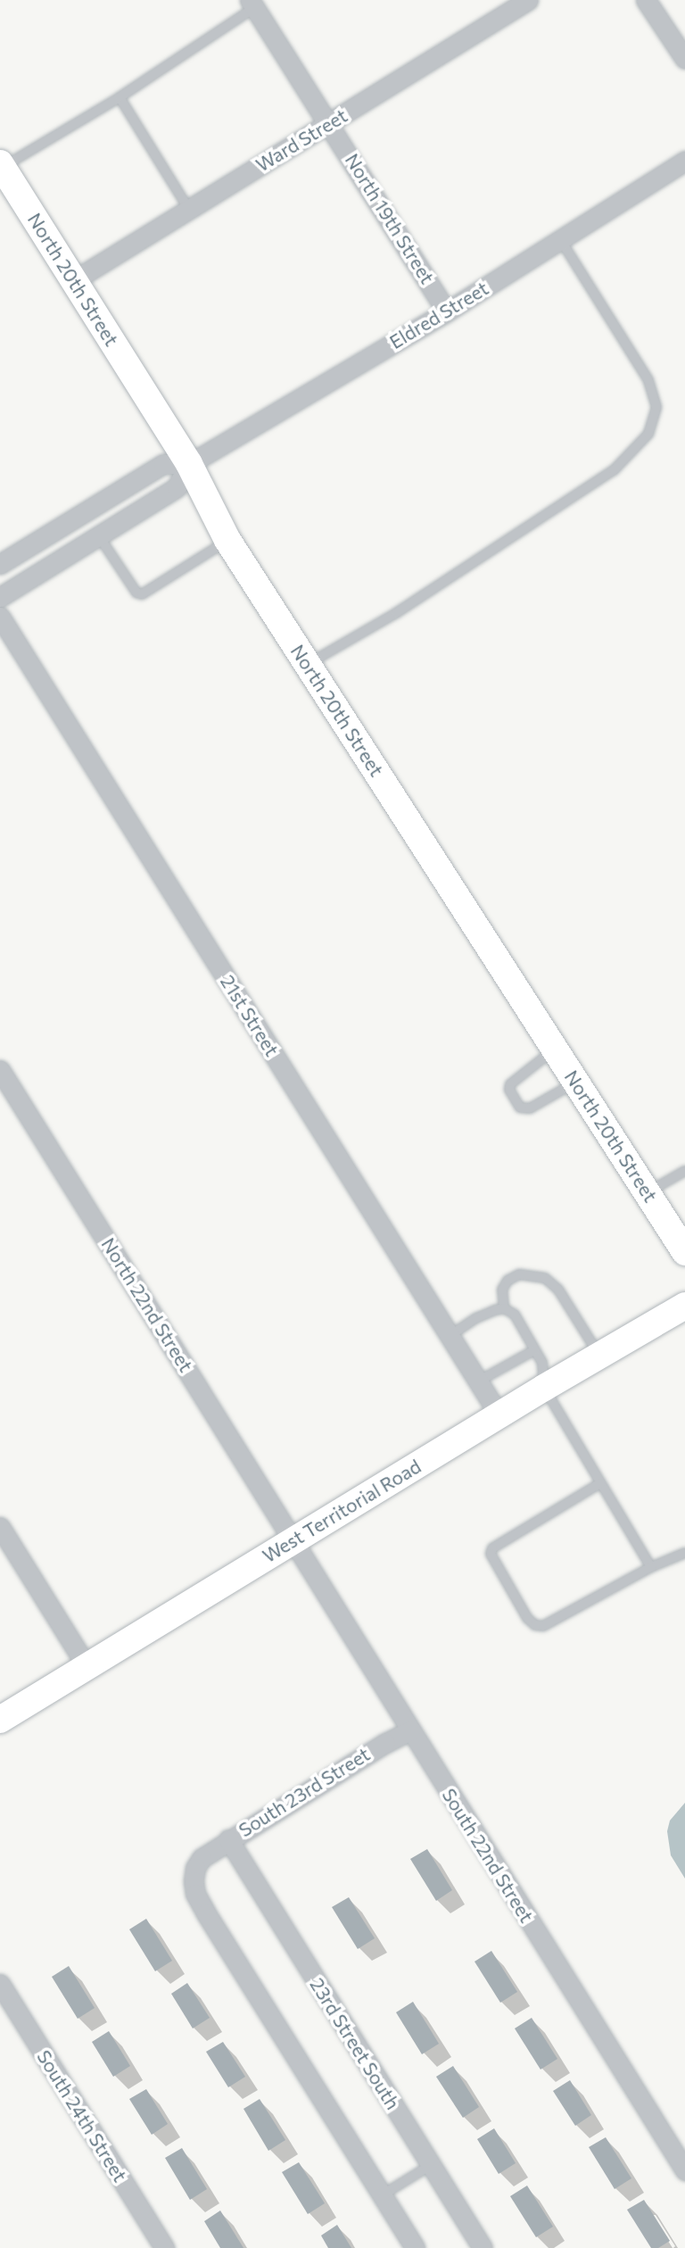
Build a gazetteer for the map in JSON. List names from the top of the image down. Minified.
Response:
{"streets":{"main road":["North 20th Street","West Territorial Road"],"street":["Ward Street","North 19th Street","Eldred Street","21st Street","North 22nd Street","South 23rd Street","South 22nd Street","23rd Street South","South 24th Street"]},"crossings":[["Ward Street","North 19th Street"],["Ward Street","North 20th Street"],["North 19th Street","Eldred Street"],["North 20th Street","Eldred Street"],["21st Street","West Territorial Road"],["North 22nd Street","West Territorial Road"],["North 22nd Street","South 22nd Street"],["West Territorial Road","South 22nd Street"],["South 23rd Street","South 22nd Street"],["South 23rd Street","23rd Street South"]]}
